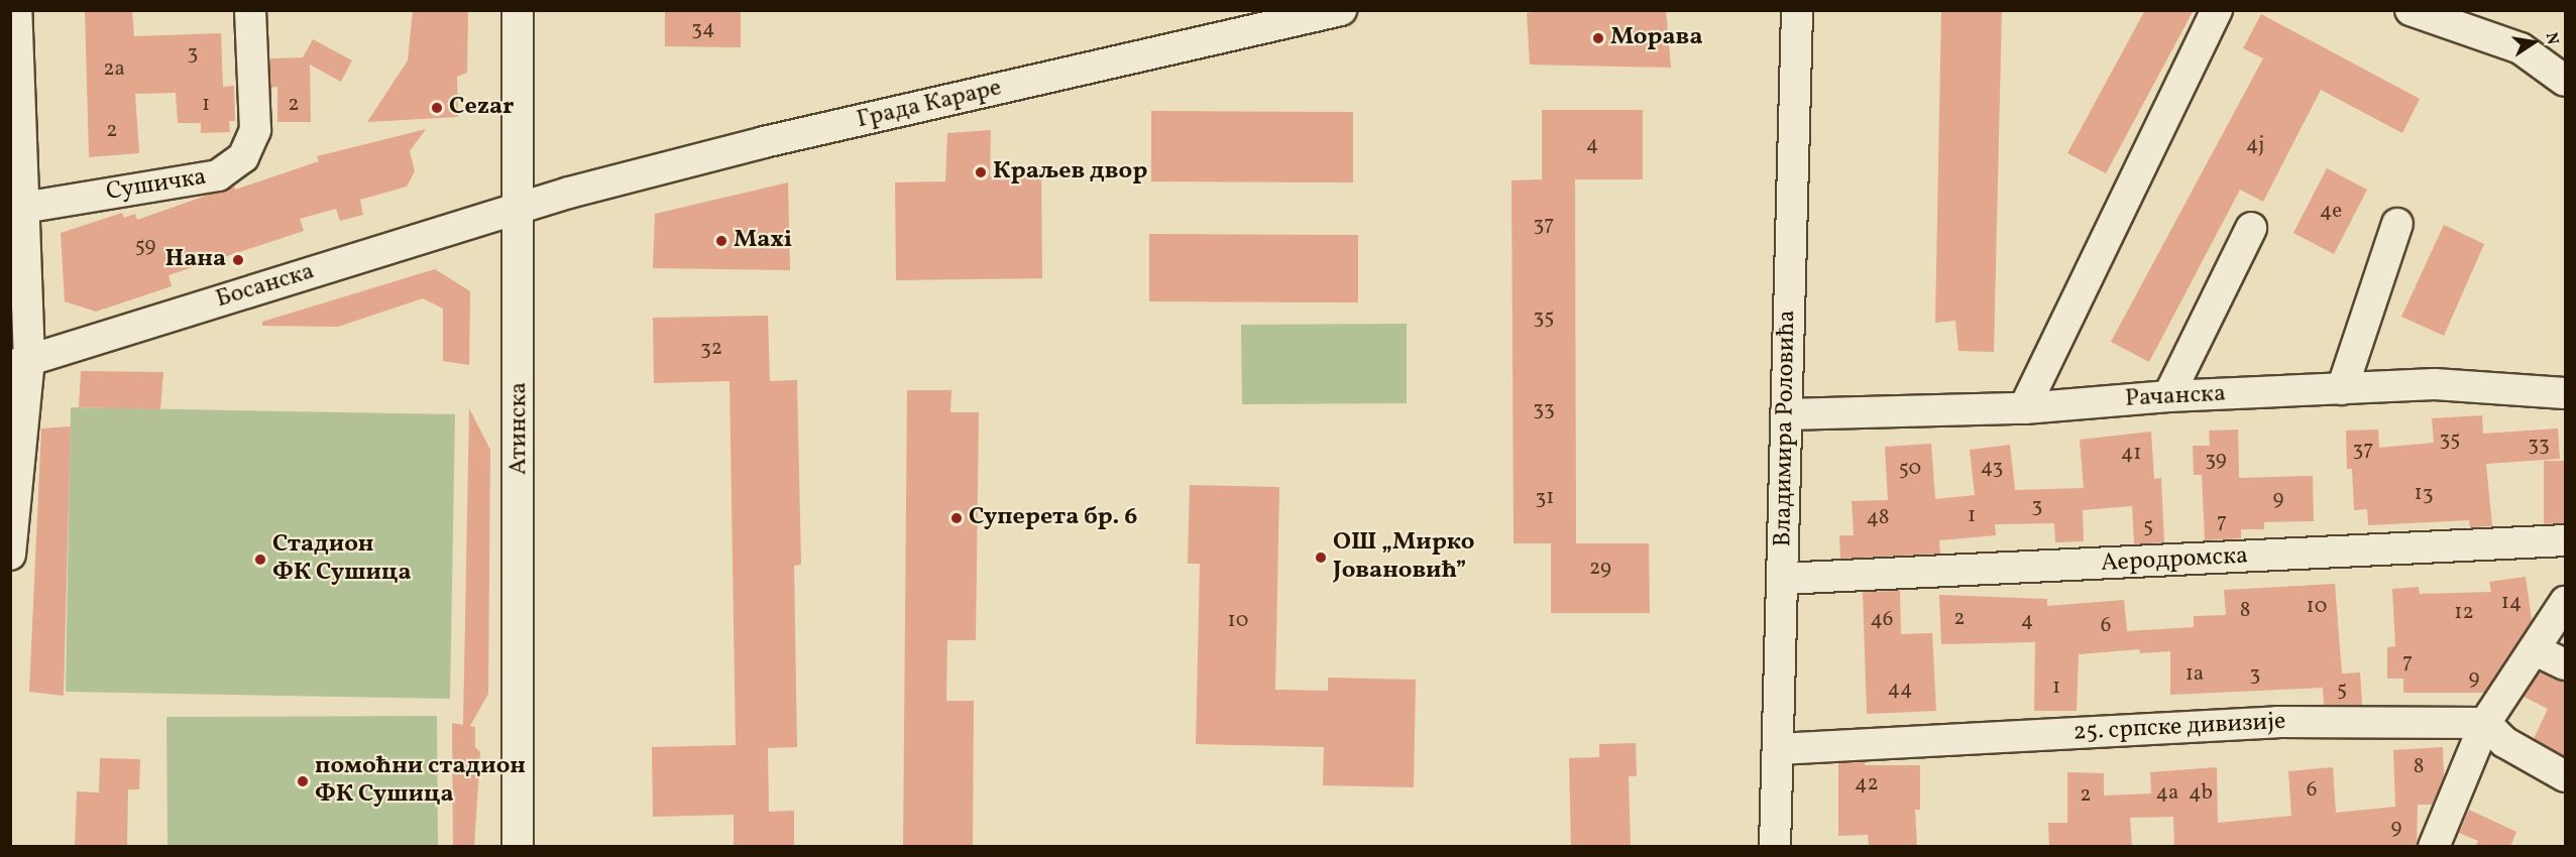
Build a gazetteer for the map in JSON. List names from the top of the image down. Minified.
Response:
{"streets":{"street":["Града Караре","Сушичка","Босанска","Рачанска","Атинска","Владимира Роловића","Аеродромска","25. српске дивизије"]},"crossings":[["Града Караре","Босанска"],["Града Караре","Атинска"],["Босанска","Атинска"],["Рачанска","Владимира Роловића"],["Владимира Роловића","Аеродромска"],["Владимира Роловића","25. српске дивизије"]],"places":["Морава","Cezar","Краљев двор","Maxi","Нана","Суперета бр. 6","ОШ „Мирко Јовановић”","Стадион ФК Сушица","помоћни стадион ФК Сушица"],"house_numbers":["34","3","2a","1","2","2","4","4j","4e","37","59","35","32","33","35","33","37","41","39","43","50","13","31","9","3","1","48","7","5","29","14","10","8","12","2","46","10","4","6","7","1a","3","9","1","44","5","8","42","6","4a","4b","2","9"],"north":"right"}
